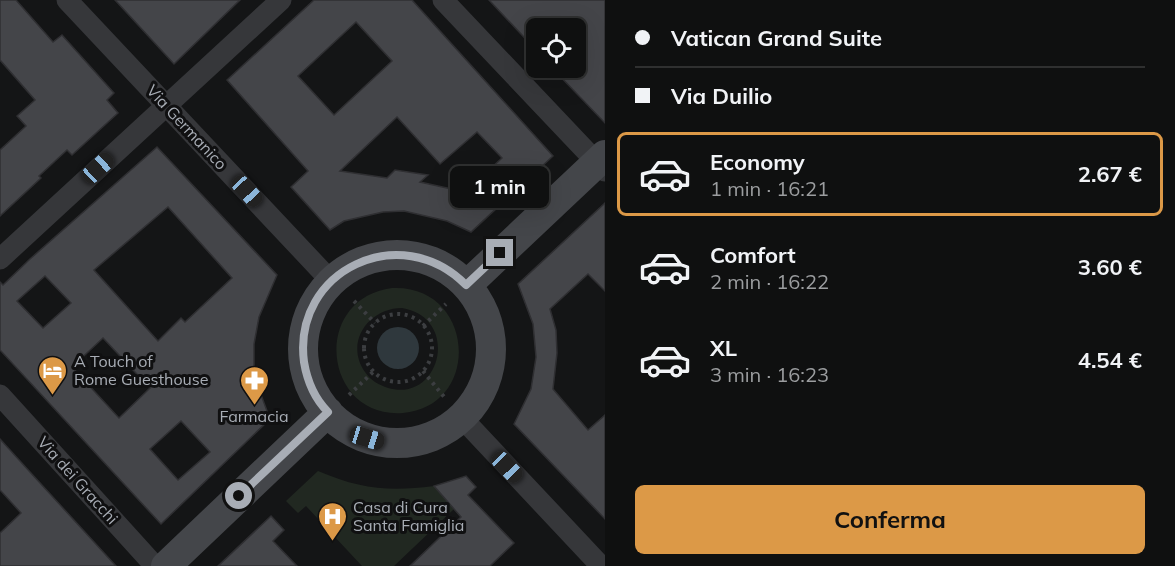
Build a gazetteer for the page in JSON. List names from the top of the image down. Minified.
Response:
{"streets":{"street":["Via Germanico","Via dei Gracchi"]},"places":{"hotel":["A Touch of Rome Guesthouse"],"pharmacy":["Farmacia"],"hospital":["Casa di Cura Santa Famiglia"]},"page":{"banner":["Vatican Grand Suite","Via Duilio"],"list":[{"name":"Economy","note":"1 min · 16:21","value":"2.67 €"},{"name":"Comfort","note":"2 min · 16:22","value":"3.60 €"},{"name":"XL","note":"3 min · 16:23","value":"4.54 €"}],"bubble":"1 min","buttons":"Conferma"}}
